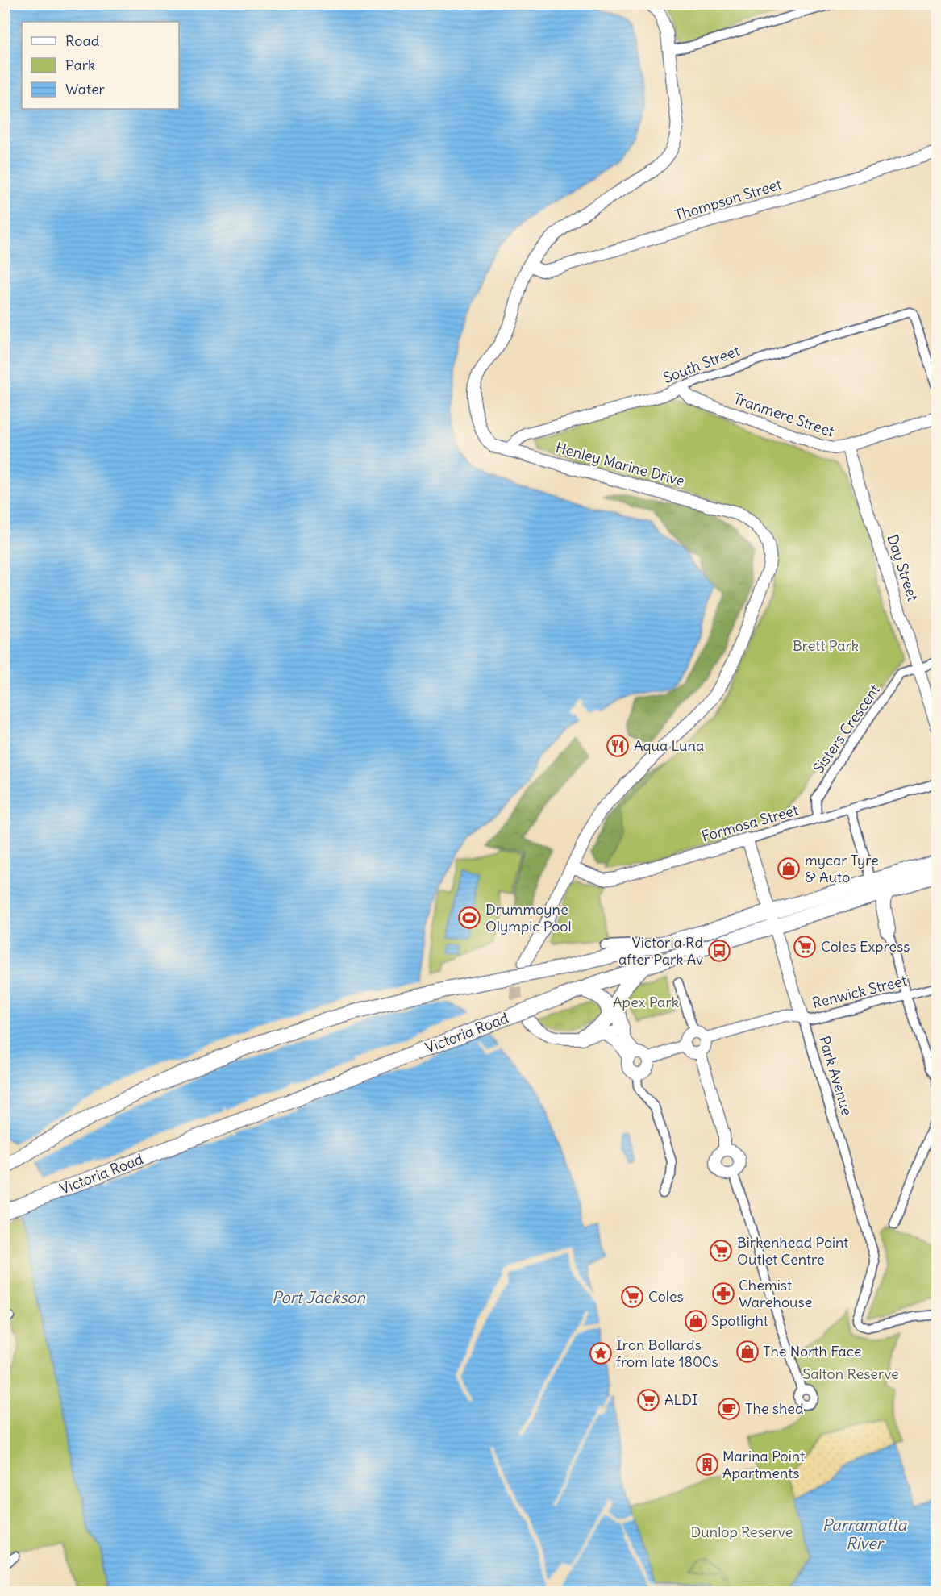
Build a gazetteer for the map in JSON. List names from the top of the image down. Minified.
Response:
{"streets":{"highway":["Victoria Road"],"main road":["Henley Marine Drive"],"street":["Thompson Street","South Street","Tranmere Street","Day Street","Sisters Crescent","Formosa Street","Renwick Street","Park Avenue"]},"crossings":[["Thompson Street","Henley Marine Drive"],["South Street","Tranmere Street"],["South Street","Henley Marine Drive"],["Tranmere Street","Day Street"],["Henley Marine Drive","Formosa Street"],["Day Street","Sisters Crescent"],["Sisters Crescent","Formosa Street"],["Formosa Street","Park Avenue"],["Renwick Street","Park Avenue"],["Victoria Road","Park Avenue"]],"water":["Port Jackson","Parramatta River"],"parks":["Brett Park","Apex Park","Salton Reserve","Dunlop Reserve"],"places":{"restaurant":["Aqua Luna"],"shop":["mycar Tyre & Auto","Spotlight","The North Face"],"sports":["Drummoyne Olympic Pool"],"supermarket":["Coles Express","Birkenhead Point Outlet Centre","Coles","ALDI"],"bus stop":["Victoria Rd after Park Av"],"pharmacy":["Chemist Warehouse"],"place":["Iron Bollards from late 1800s"],"cafe":["The shed"],"building":["Marina Point Apartments"]},"legend":["Road","Park","Water"]}
